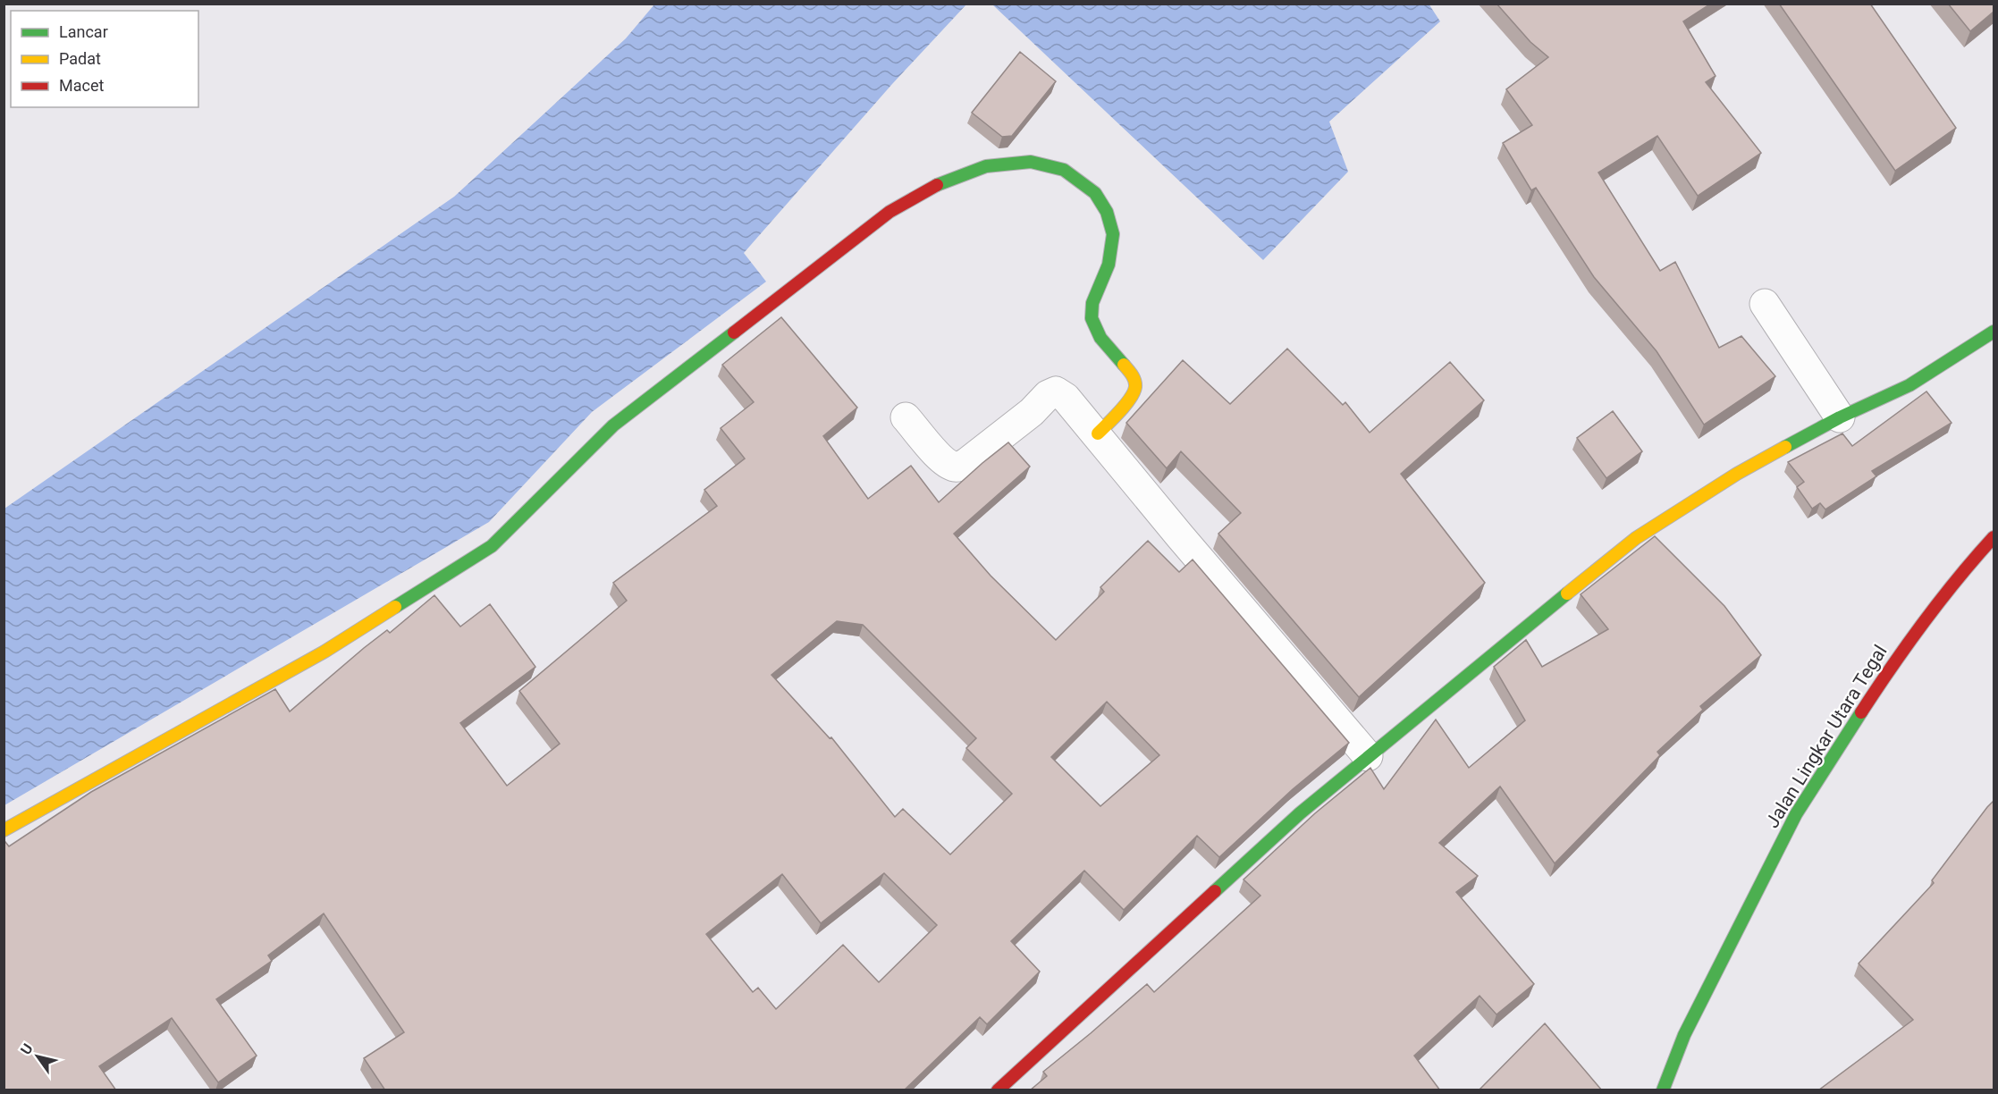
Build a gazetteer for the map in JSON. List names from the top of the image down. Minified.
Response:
{"streets":{"main road":["Jalan Lingkar Utara Tegal"]},"legend":["Lancar","Padat","Macet"],"north":"top left"}
